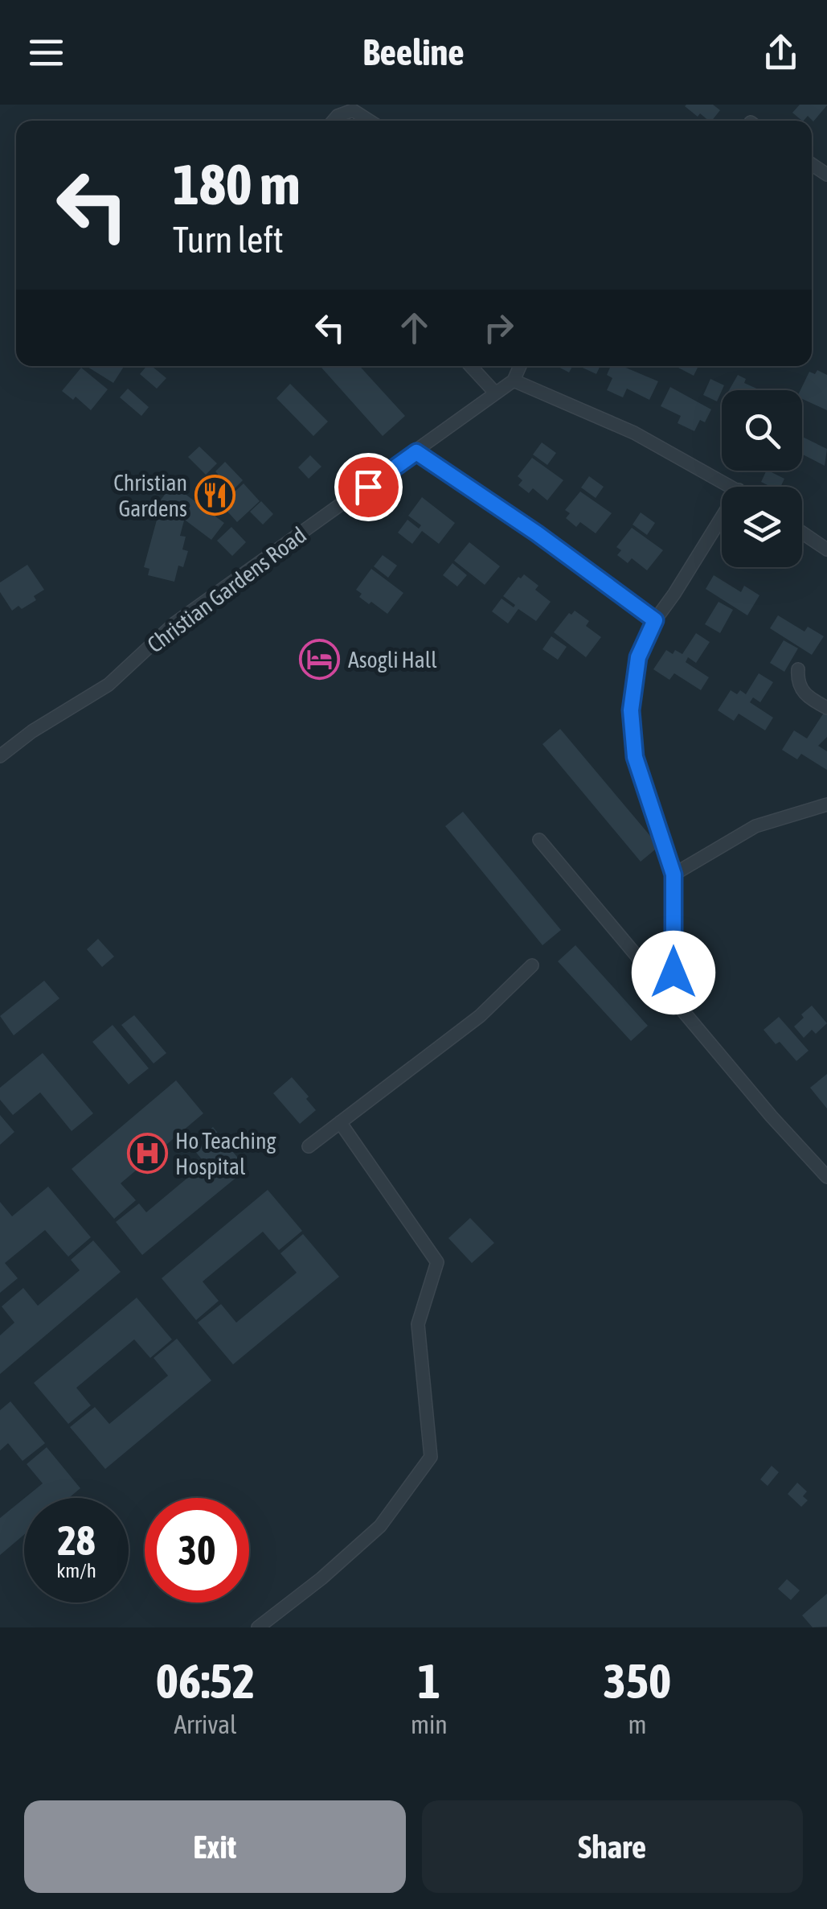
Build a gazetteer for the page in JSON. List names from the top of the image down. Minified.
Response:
{"streets":{"street":["Christian Gardens Road"]},"places":{"restaurant":["Christian Gardens"],"hotel":["Asogli Hall"],"hospital":["Ho Teaching Hospital"]},"page":{"header":"Beeline","turn":["180 m","Turn left"],"speed":"28 km/h","limit":"30","eta":["06:52","Arrival","1","min","350","m"],"buttons":["Exit","Share"]}}
